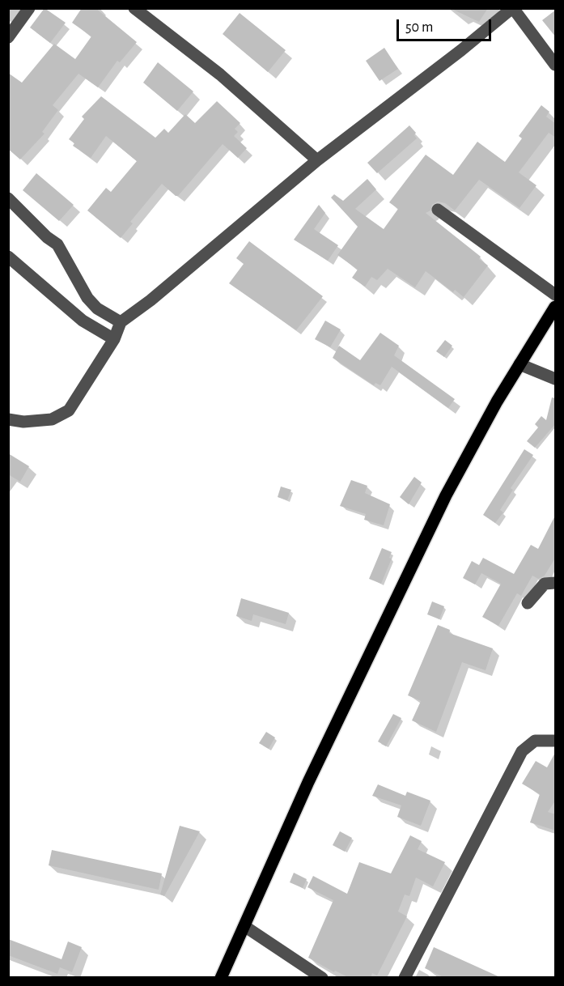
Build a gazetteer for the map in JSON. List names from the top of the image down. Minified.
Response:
{"scale_bar":"50 m"}
